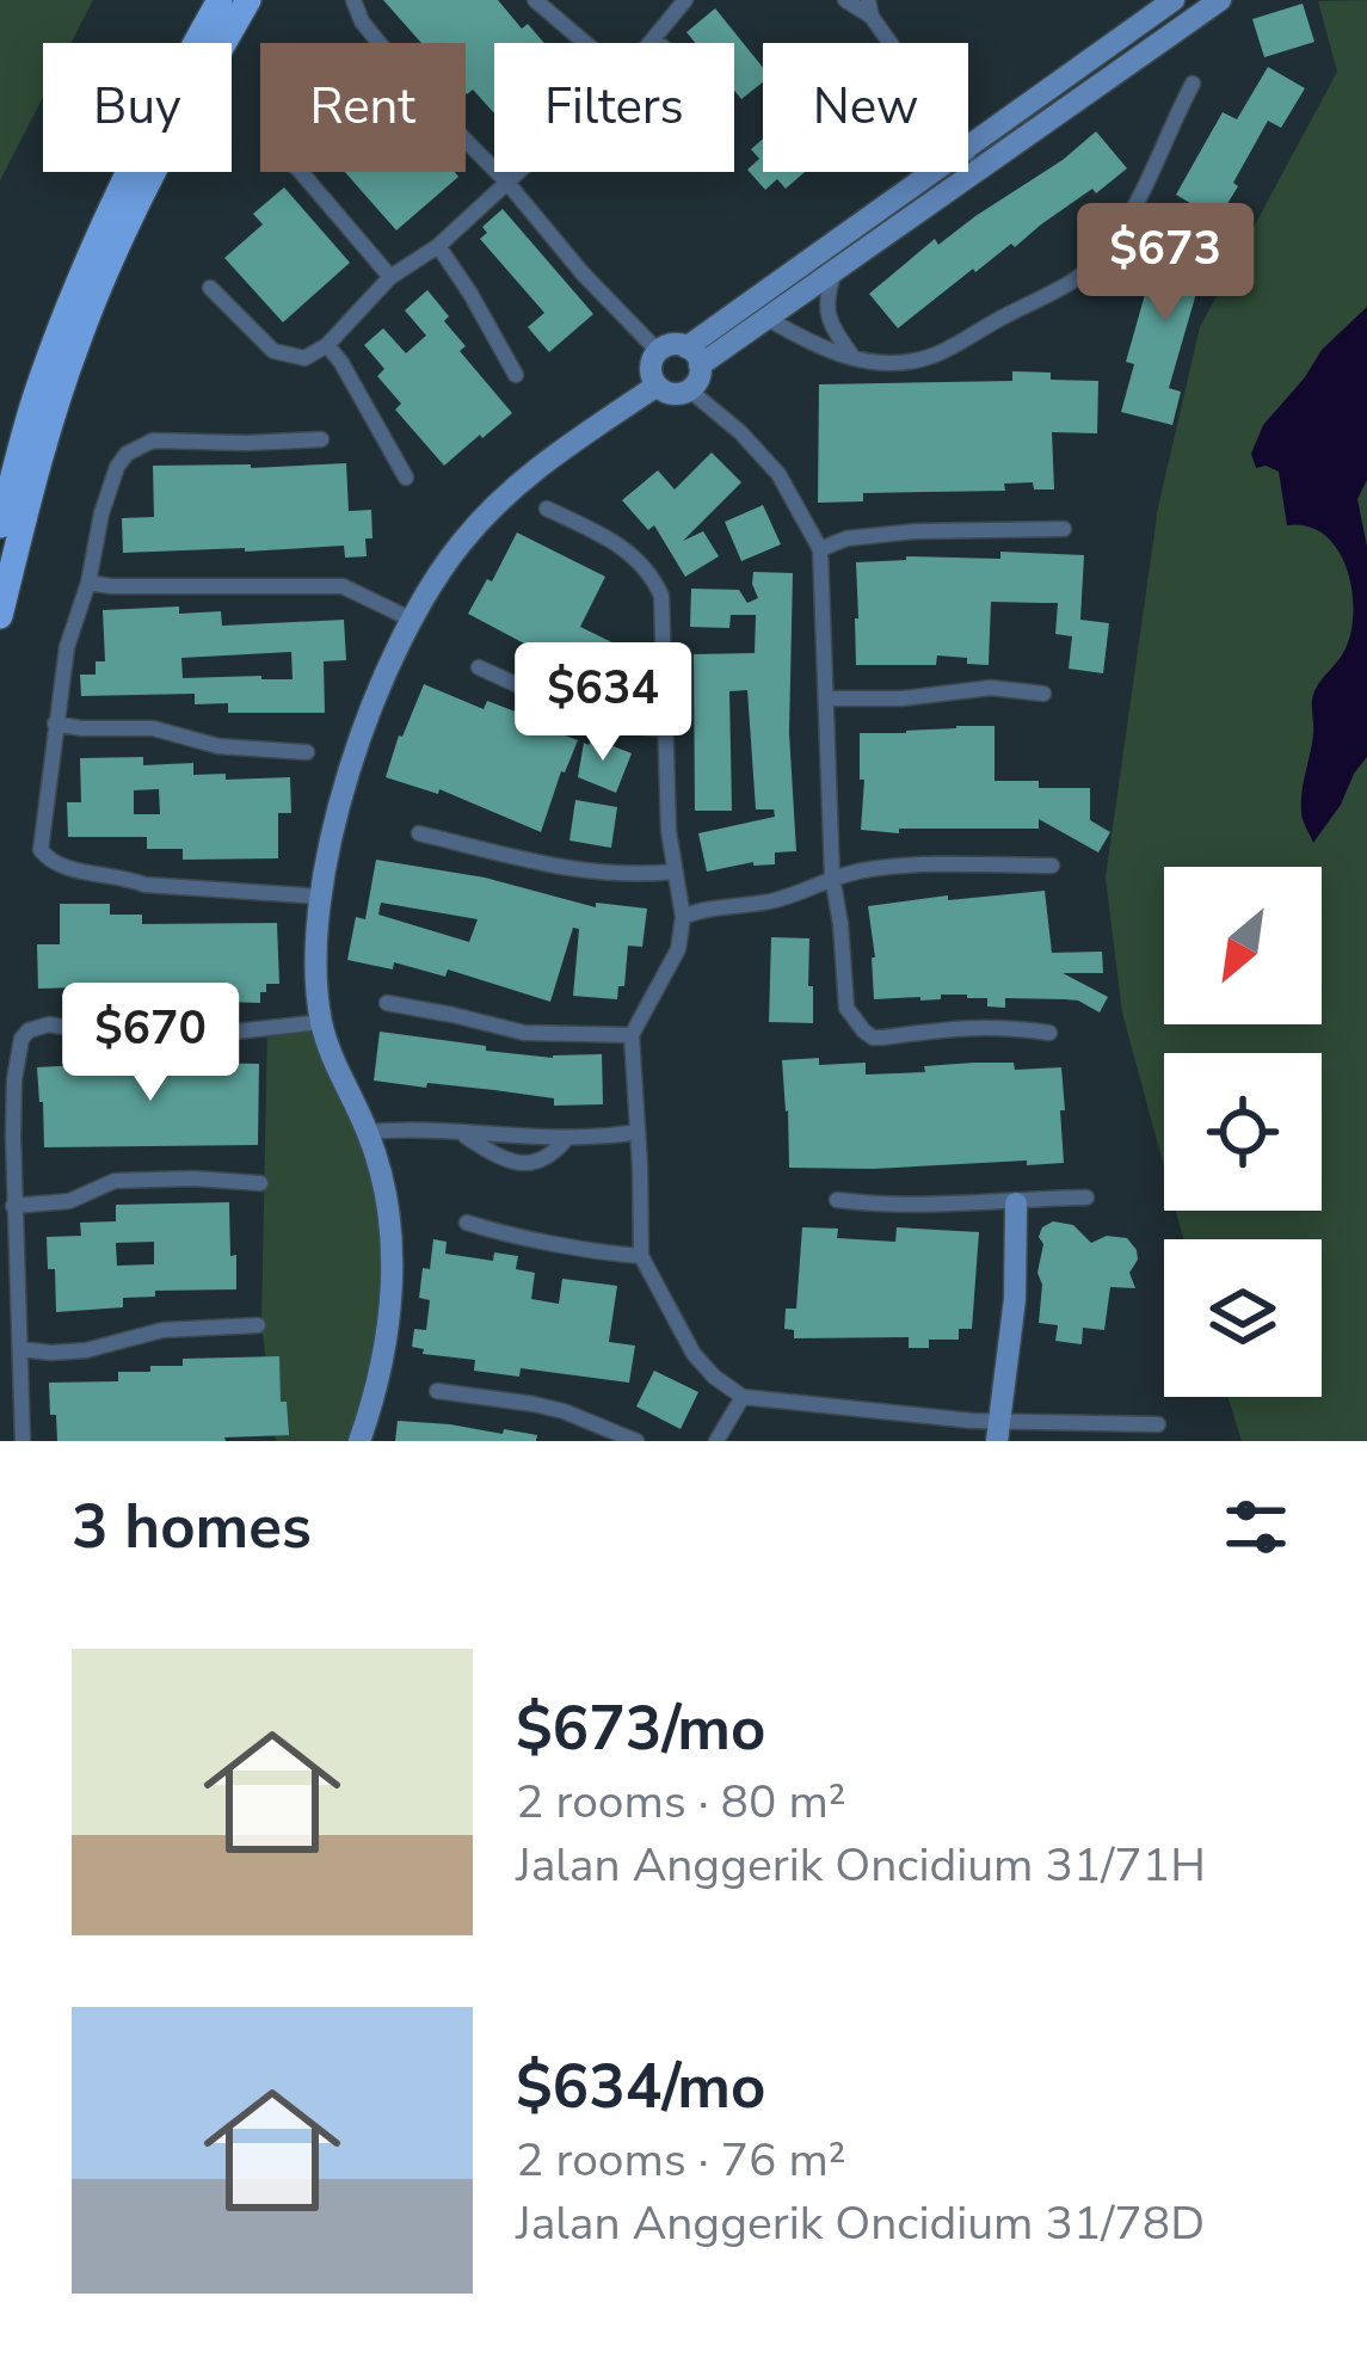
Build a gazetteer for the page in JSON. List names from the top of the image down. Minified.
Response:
{"north":"bottom left","page":{"chip":["Buy","Rent","Filters","New"],"price":["$673","$634","$670"],"heading":"3 homes","list":[{"name":"$673/mo","note":"2 rooms · 80 m² · Jalan Anggerik Oncidium 31/71H"},{"name":"$634/mo","note":"2 rooms · 76 m² · Jalan Anggerik Oncidium 31/78D"}]}}
